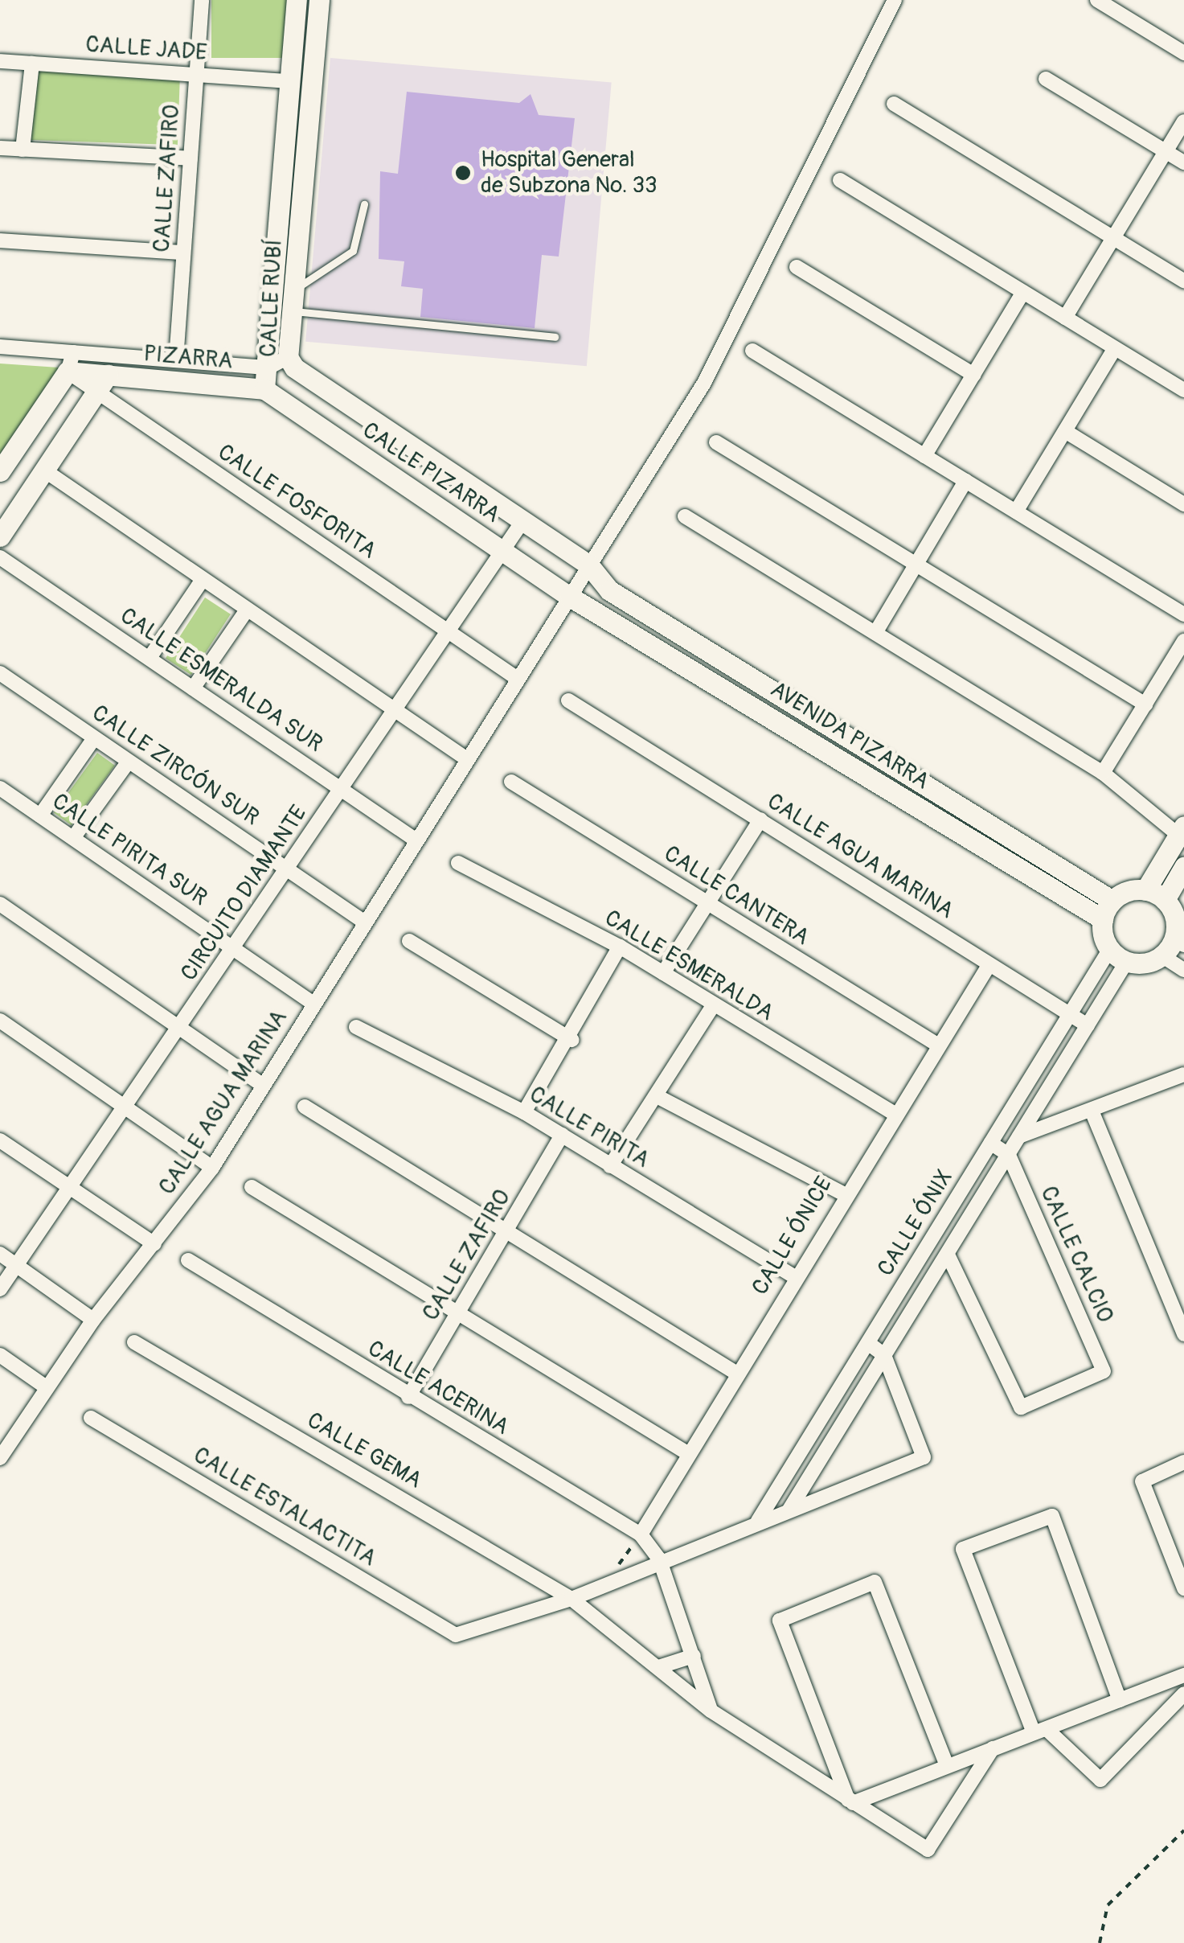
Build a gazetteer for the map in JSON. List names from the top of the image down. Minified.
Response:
{"streets":{"street":["CALLE JADE","CALLE ZAFIRO","CALLE RUBÍ","PIZARRA","CALLE PIZARRA","CALLE FOSFORITA","CALLE ESMERALDA SUR","AVENIDA PIZARRA","CALLE ZIRCÓN SUR","CALLE PIRITA SUR","CALLE AGUA MARINA","CIRCUITO DIAMANTE","CALLE CANTERA","CALLE ESMERALDA","CALLE PIRITA","CALLE ÓNIX","CALLE ÓNICE","CALLE CALCIO","CALLE ACERINA","CALLE GEMA","CALLE ESTALACTITA"]},"crossings":[["CALLE JADE","CALLE ZAFIRO"],["CALLE JADE","CALLE RUBÍ"],["CALLE ZAFIRO","CALLE PIRITA"],["CALLE ZAFIRO","CALLE ACERINA"],["CALLE RUBÍ","PIZARRA"],["CALLE RUBÍ","CALLE PIZARRA"],["PIZARRA","CALLE PIZARRA"],["PIZARRA","CALLE FOSFORITA"],["CALLE PIZARRA","AVENIDA PIZARRA"],["CALLE PIZARRA","CALLE AGUA MARINA"],["CALLE PIZARRA","CIRCUITO DIAMANTE"],["CALLE FOSFORITA","CALLE AGUA MARINA"],["CALLE FOSFORITA","CIRCUITO DIAMANTE"],["CALLE ESMERALDA SUR","CALLE AGUA MARINA"],["CALLE ESMERALDA SUR","CIRCUITO DIAMANTE"],["AVENIDA PIZARRA","CALLE AGUA MARINA"],["CALLE ZIRCÓN SUR","CALLE AGUA MARINA"],["CALLE ZIRCÓN SUR","CIRCUITO DIAMANTE"],["CALLE PIRITA SUR","CALLE AGUA MARINA"],["CALLE PIRITA SUR","CIRCUITO DIAMANTE"],["CALLE AGUA MARINA","CALLE ÓNIX"],["CALLE AGUA MARINA","CALLE ÓNICE"],["CALLE CANTERA","CALLE ÓNICE"],["CALLE ESMERALDA","CALLE ÓNICE"],["CALLE PIRITA","CALLE ÓNICE"],["CALLE ÓNIX","CALLE CALCIO"],["CALLE ÓNICE","CALLE ACERINA"],["CALLE ACERINA","CALLE GEMA"],["CALLE GEMA","CALLE ESTALACTITA"]],"places":["Hospital General de Subzona No. 33"]}
